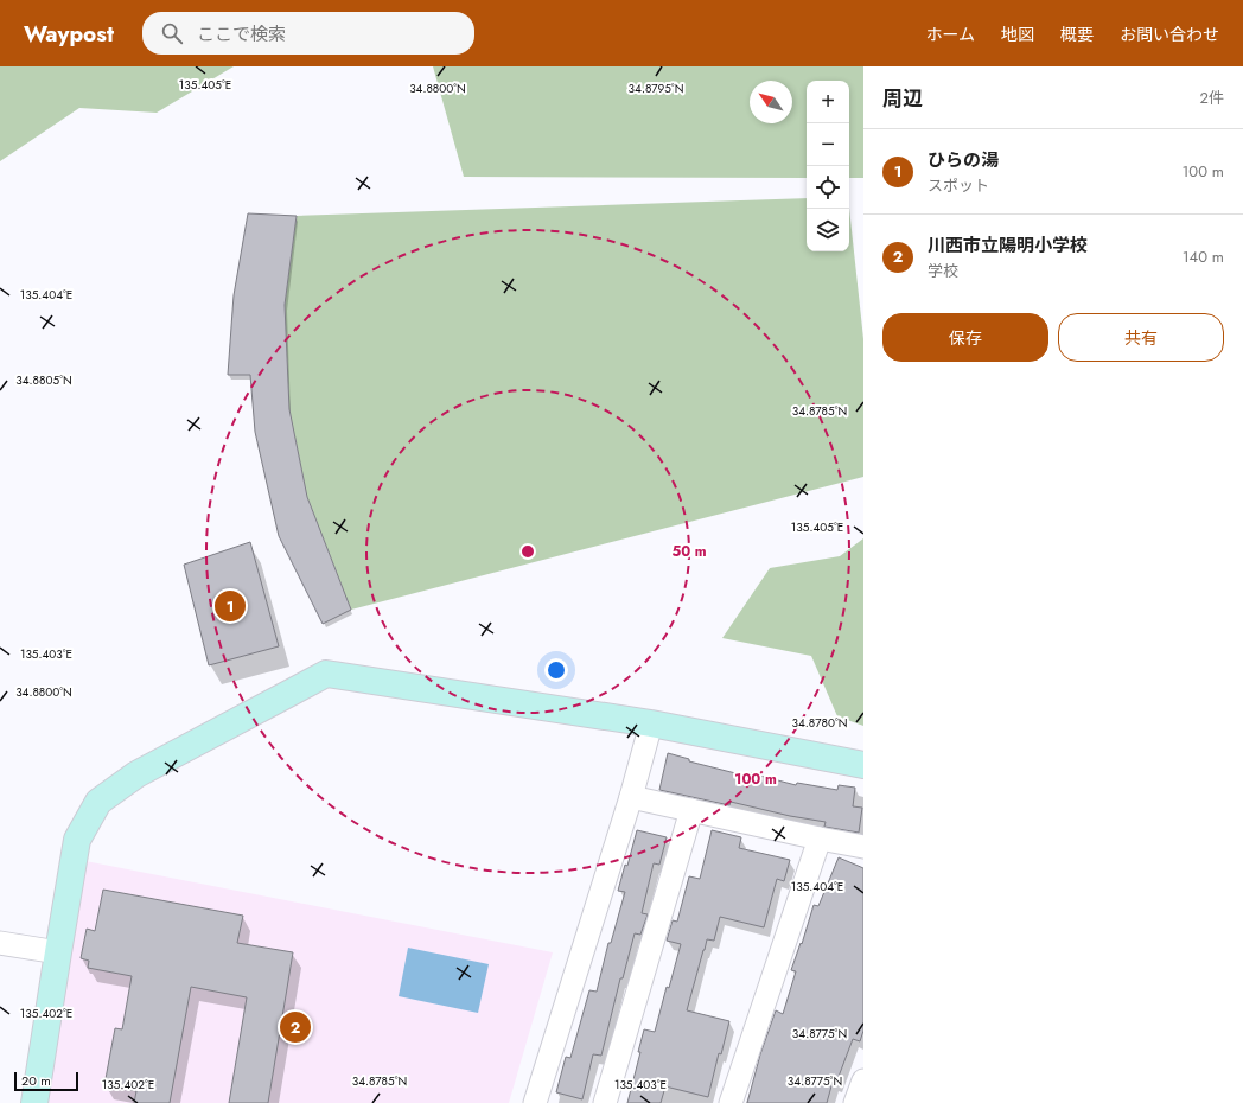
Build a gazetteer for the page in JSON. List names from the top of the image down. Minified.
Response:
{"scale_bar":"20 m","north":"top left","page":{"header":"Waypost","search":"ここで検索","nav":["ホーム","地図","概要","お問い合わせ"],"heading":["周辺","2件"],"map_buttons":["+","−"],"list":[{"mark":"1","name":"ひらの湯","note":"スポット","value":"100 m"},{"mark":"2","name":"川西市立陽明小学校","note":"学校","value":"140 m"}],"buttons":["保存","共有"],"pins":["1","2"],"scale":"20 m"},"coordinates":["135.405°E","34.8800°N","34.8795°N","135.404°E","34.8805°N","34.8785°N","135.403°E","34.8780°N","135.402°E","34.8775°N"],"rings":["50 m","100 m"]}
